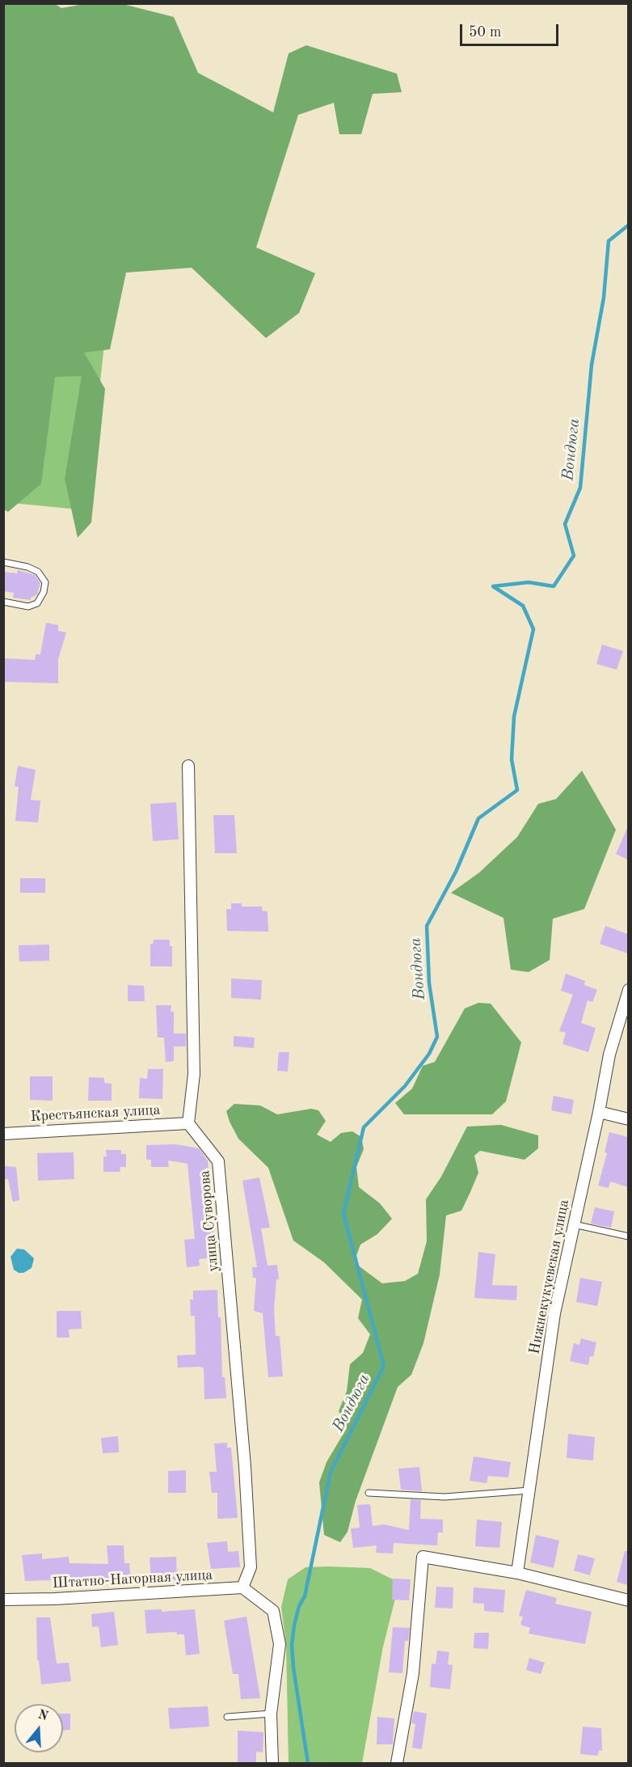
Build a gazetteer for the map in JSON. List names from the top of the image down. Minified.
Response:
{"streets":{"street":["Крестьянская улица","улица Суворова","Нижнекукуевская улица","Штатно-Нагорная улица"]},"crossings":[["Крестьянская улица","улица Суворова"],["улица Суворова","Штатно-Нагорная улица"]],"water":["Вондюга"],"scale_bar":"50 m","north":"top"}
